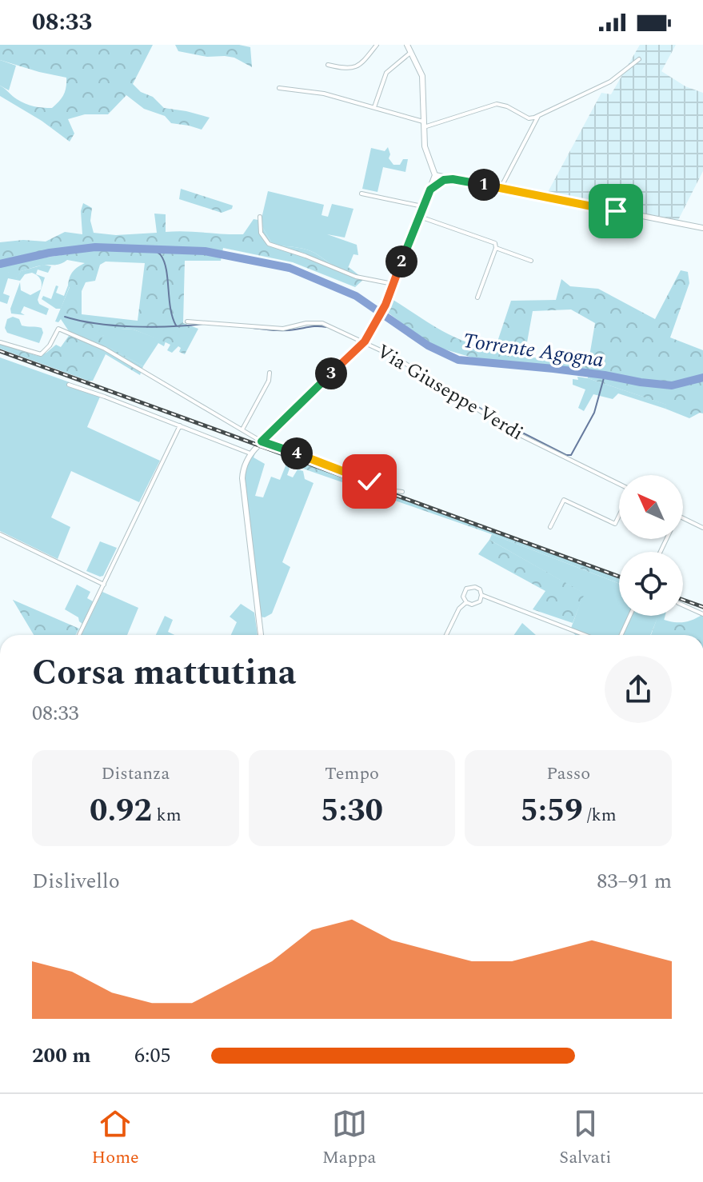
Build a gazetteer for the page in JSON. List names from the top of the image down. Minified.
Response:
{"streets":{"street":["Via Giuseppe Verdi"]},"water":["Torrente Agogna"],"north":"top left","page":{"status":"08:33","pins":["1","2","3","4"],"heading":["Corsa mattutina","08:33"],"stats":[["Distanza","0.92 km"],["Tempo","5:30"],["Passo","5:59 /km"]],"chart":["Dislivello","83–91 m"],"list":[{"name":"200 m","note":"6:05"}],"tabs":["Home","Mappa","Salvati"]}}
